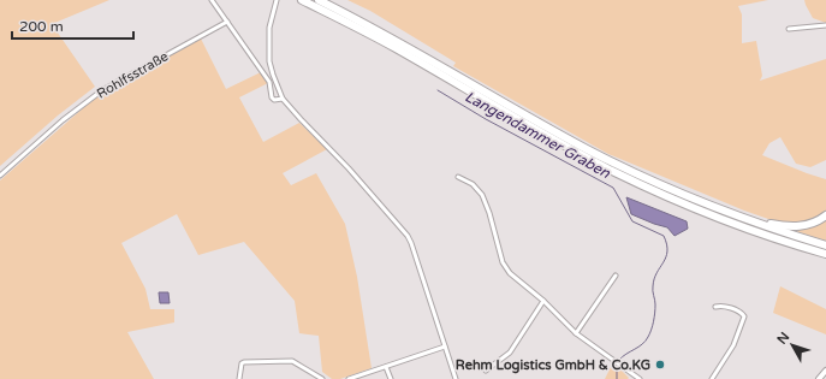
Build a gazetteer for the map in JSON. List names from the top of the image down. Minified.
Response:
{"streets":{"street":["Rohlfsstraße"]},"water":["Langendammer Graben"],"places":["Rehm Logistics GmbH & Co.KG"],"scale_bar":"200 m","north":"top left"}
